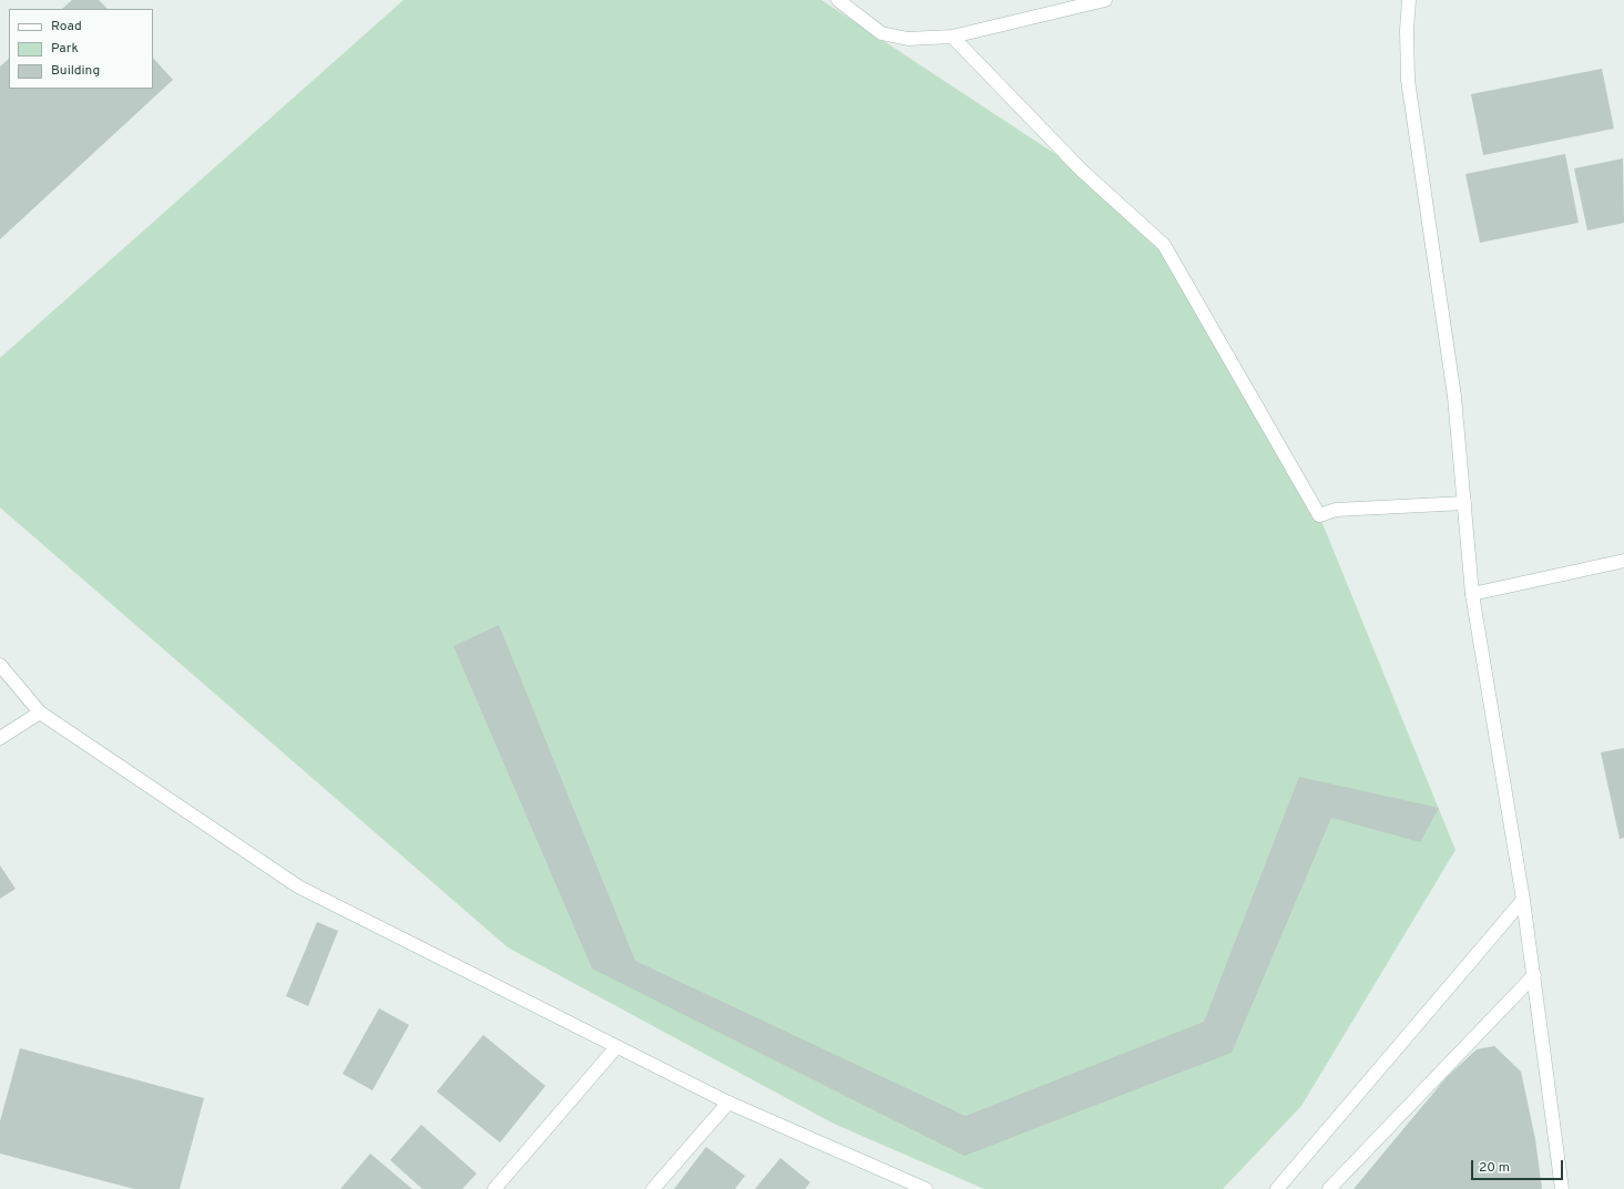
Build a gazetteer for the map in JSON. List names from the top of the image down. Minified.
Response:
{"legend":["Road","Park","Building"],"scale_bar":"20 m"}
